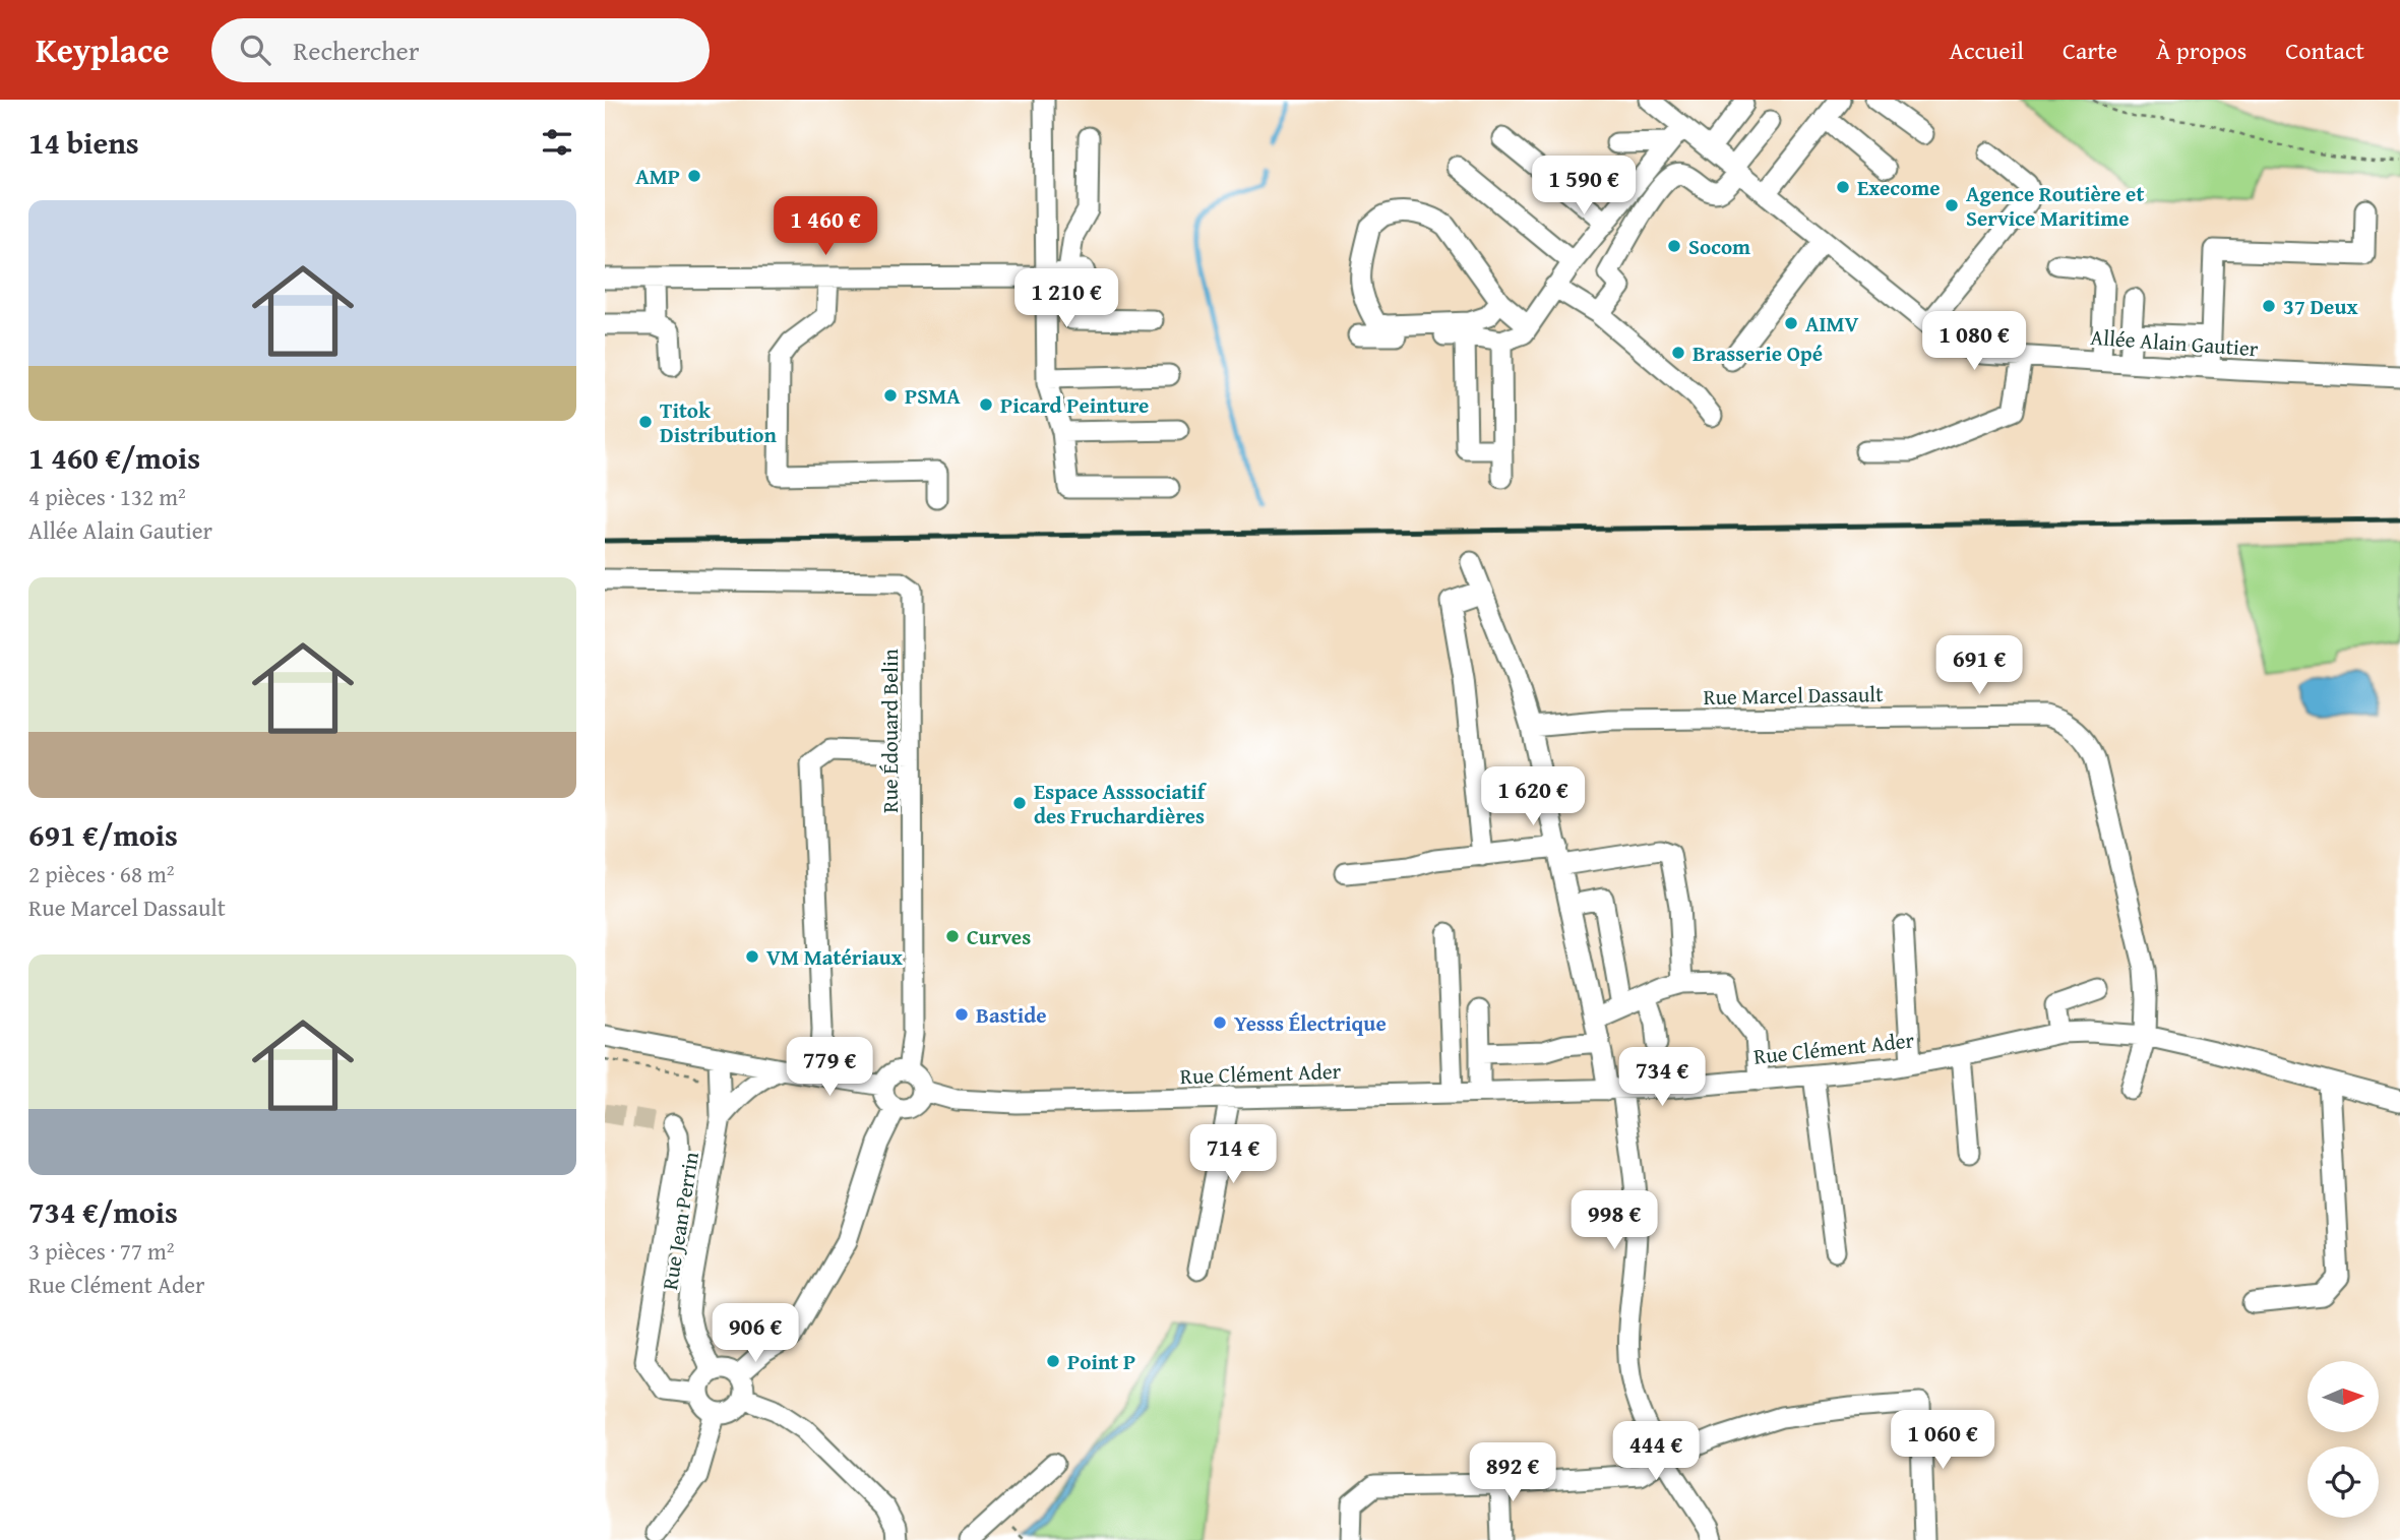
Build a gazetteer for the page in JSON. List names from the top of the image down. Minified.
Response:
{"streets":{"street":["Allée Alain Gautier","Rue Marcel Dassault","Rue Édouard Belin","Rue Clément Ader","Rue Jean Perrin"]},"crossings":[["Rue Marcel Dassault","Rue Clément Ader"],["Rue Édouard Belin","Rue Clément Ader"]],"places":["AMP","Execome","Agence Routière et Service Maritime","Socom","37 Deux","AIMV","Brasserie Opé","PSMA","Picard Peinture","Titok Distribution","Espace Asssociatif des Fruchardières","Curves","VM Matériaux","Bastide","Yesss Électrique","Point P"],"north":"right","page":{"header":"Keyplace","search":"Rechercher","nav":["Accueil","Carte","À propos","Contact"],"heading":"14 biens","price":["1 590 €","1 460 €","1 210 €","1 080 €","691 €","1 620 €","779 €","734 €","714 €","998 €","906 €","1 060 €","444 €","892 €"],"list":[{"name":"1 460 €/mois","note":"4 pièces · 132 m² · Allée Alain Gautier"},{"name":"691 €/mois","note":"2 pièces · 68 m² · Rue Marcel Dassault"},{"name":"734 €/mois","note":"3 pièces · 77 m² · Rue Clément Ader"}]}}
